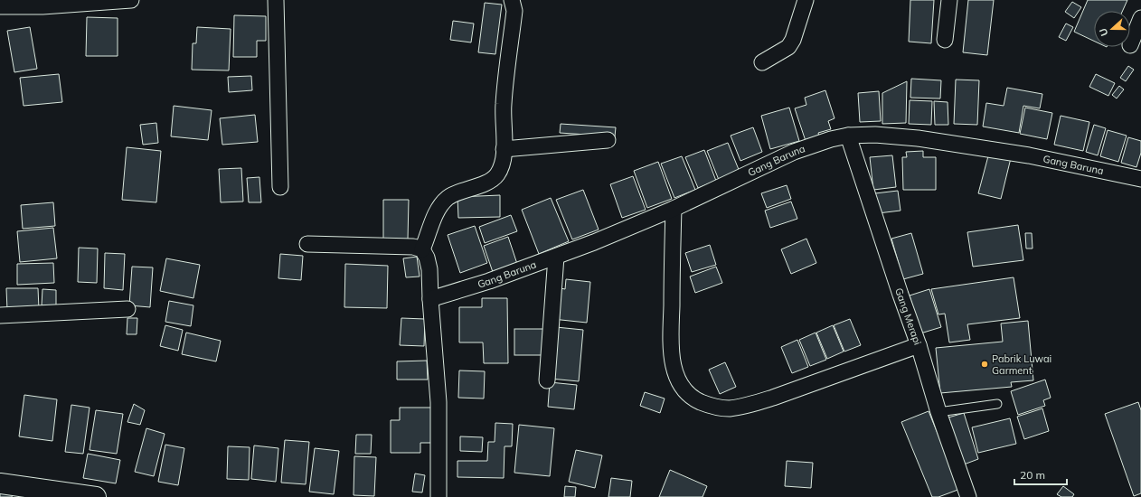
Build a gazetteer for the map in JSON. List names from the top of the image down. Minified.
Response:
{"streets":{"street":["Gang Baruna","Gang Merapi"]},"crossings":[["Gang Baruna","Gang Merapi"]],"places":["Pabrik Luwai Garment"],"scale_bar":"20 m","north":"left"}
